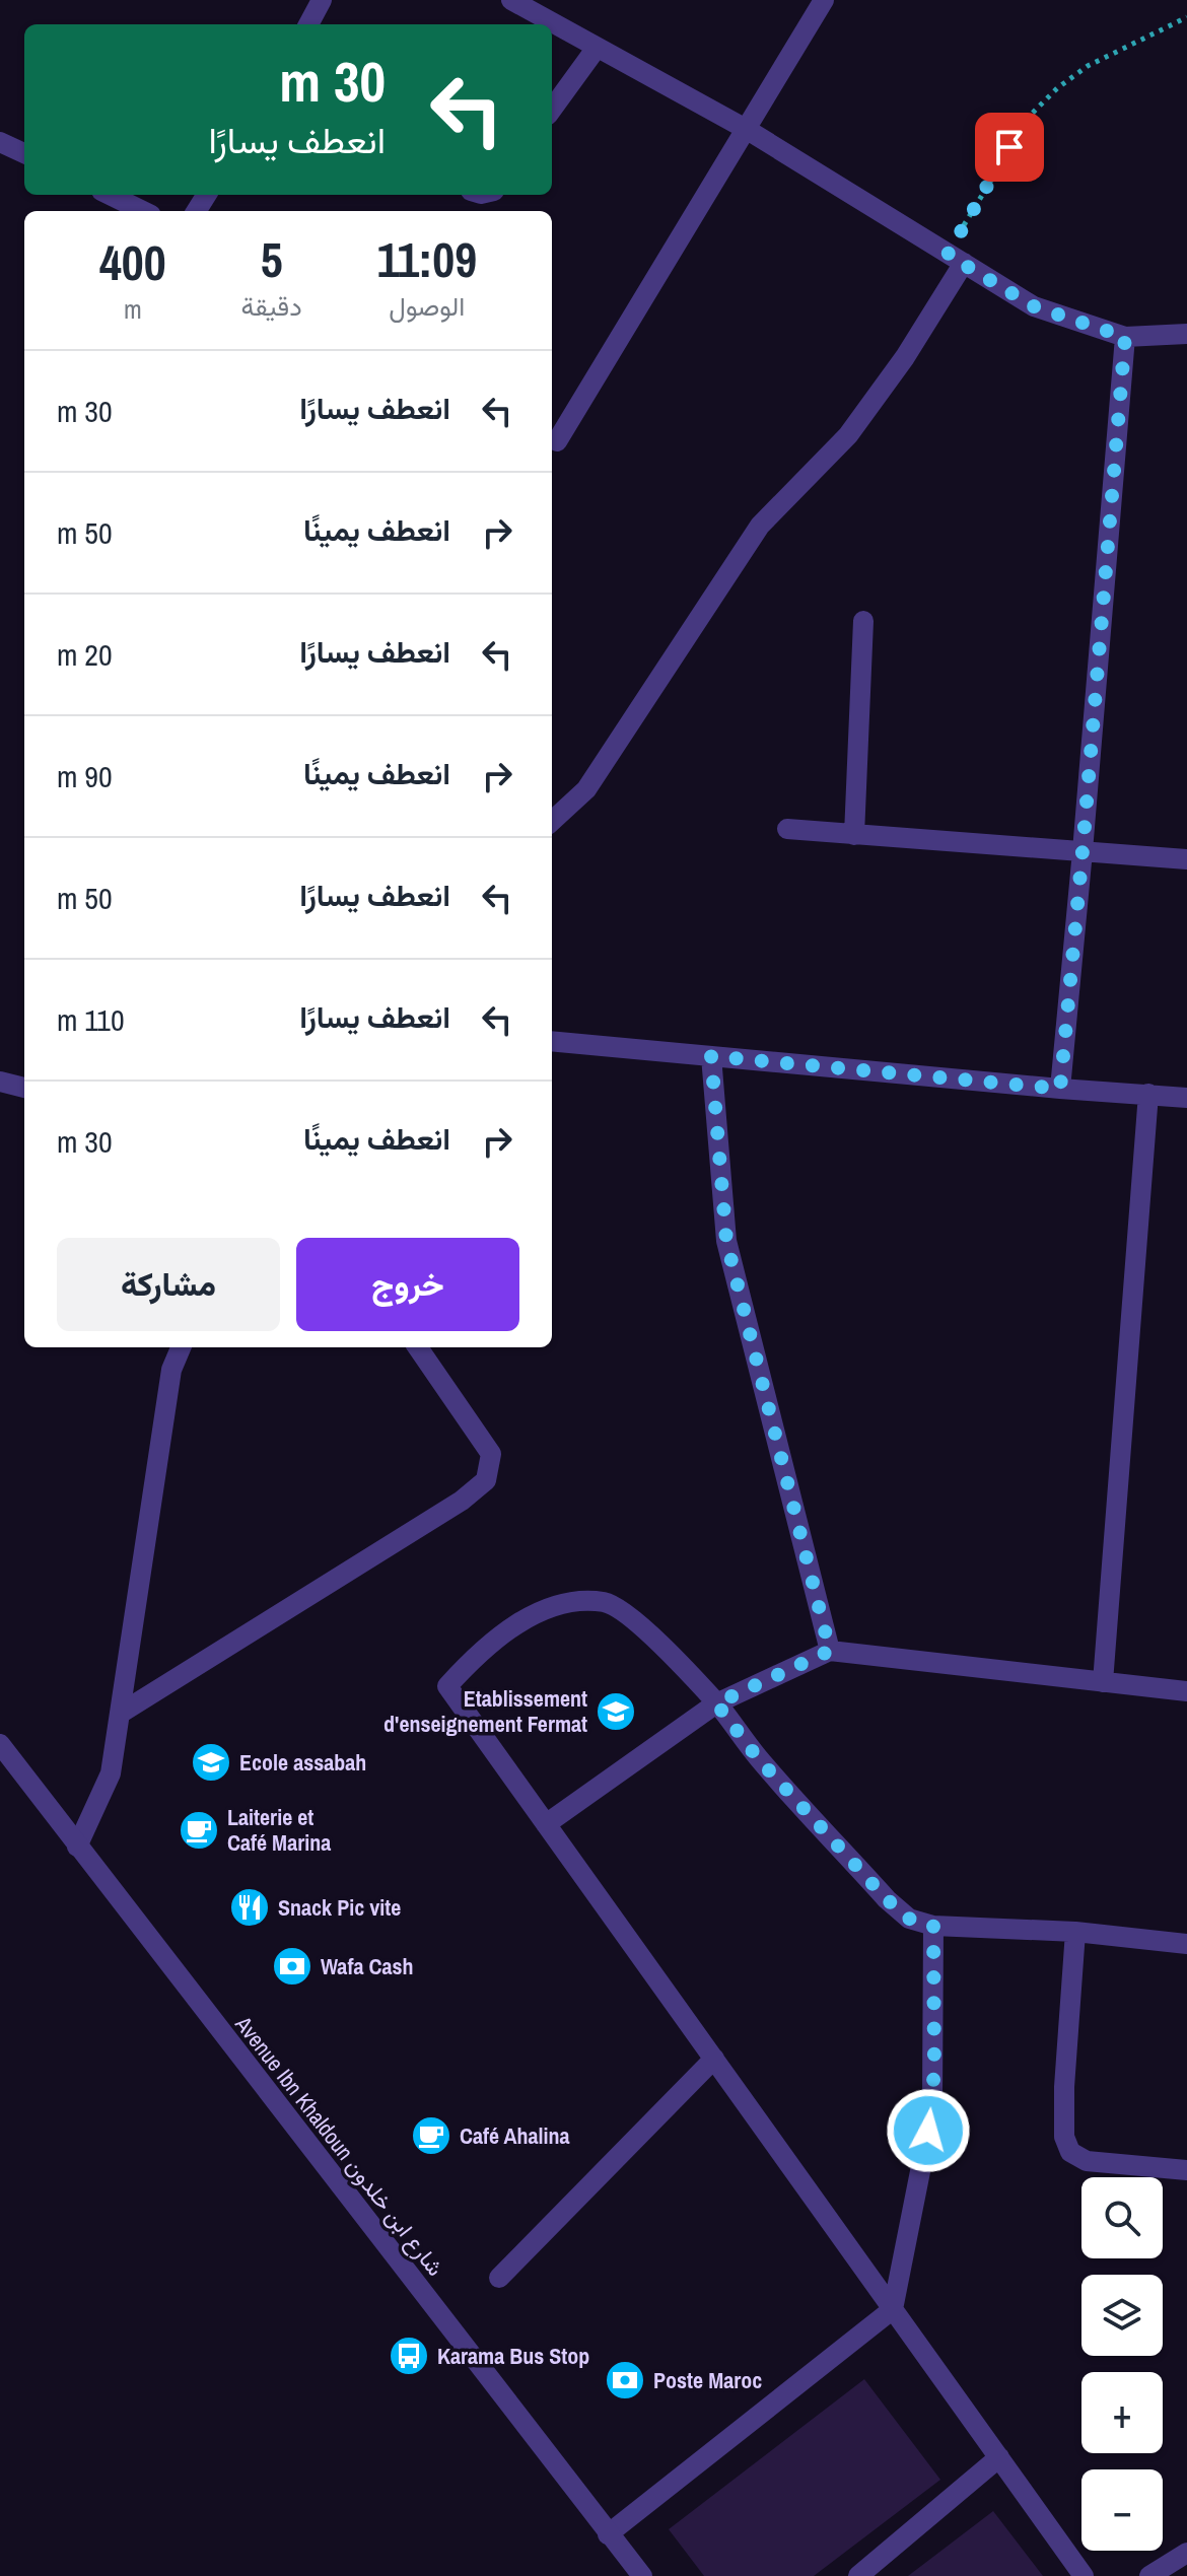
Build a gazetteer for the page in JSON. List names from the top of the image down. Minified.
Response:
{"streets":{"street":["Avenue Ibn Khaldoun شارع ابن خلدون"]},"places":{"school or university":["Etablissement d'enseignement Fermat","Ecole assabah"],"cafe":["Laiterie et Café Marina","Café Ahalina"],"restaurant":["Snack Pic vite"],"bank":["Wafa Cash","Poste Maroc"],"bus stop":["Karama Bus Stop"]},"page":{"turn":["30 m","انعطف يسارًا"],"eta":["11:09","الوصول","5","دقيقة","400","m"],"list":[{"name":"انعطف يسارًا","value":"30 m"},{"name":"انعطف يمينًا","value":"50 m"},{"name":"انعطف يسارًا","value":"20 m"},{"name":"انعطف يمينًا","value":"90 m"},{"name":"انعطف يسارًا","value":"50 m"},{"name":"انعطف يسارًا","value":"110 m"},{"name":"انعطف يمينًا","value":"30 m"}],"buttons":["خروج","مشاركة"],"map_buttons":["+","−"]}}
